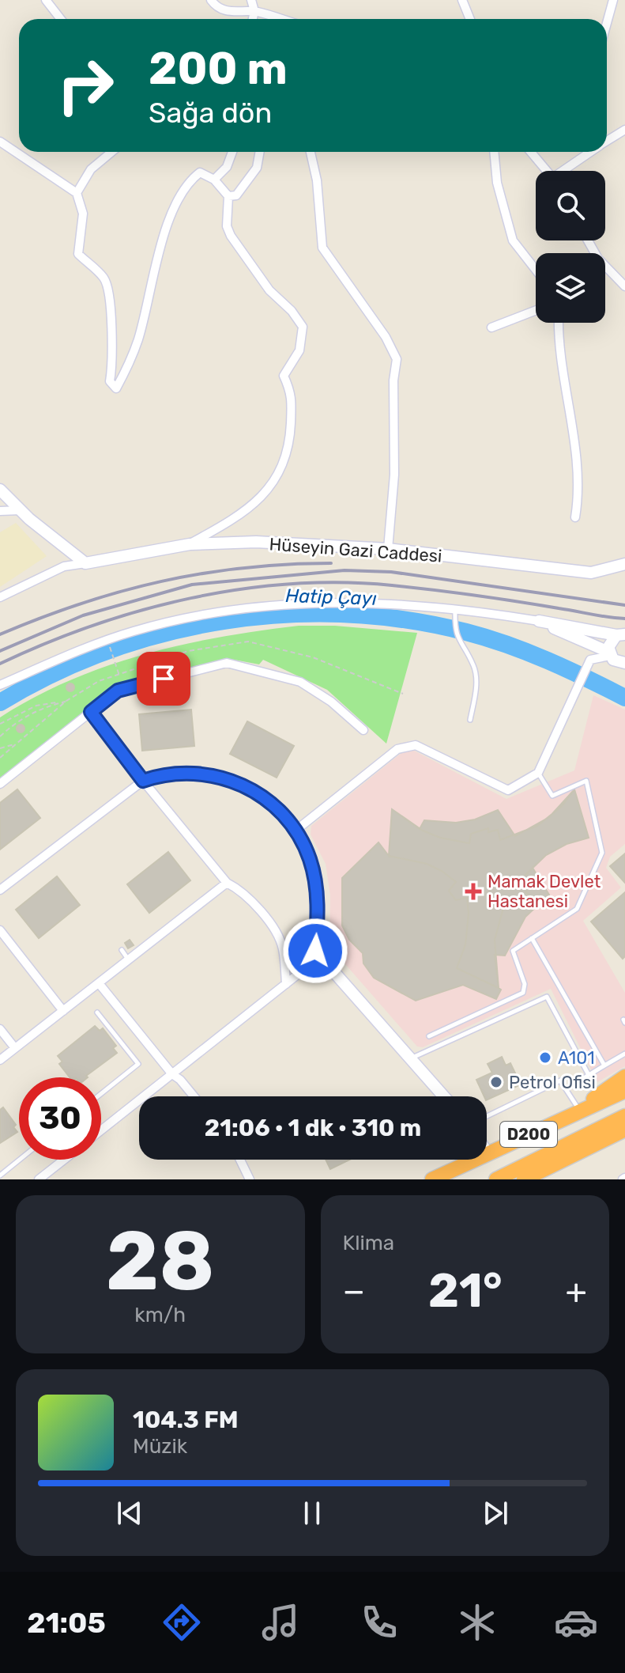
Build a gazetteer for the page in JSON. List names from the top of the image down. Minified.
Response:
{"streets":{"highway":["D200"],"street":["Hüseyin Gazi Caddesi"]},"water":["Hatip Çayı"],"places":{"health":["Mamak Devlet Hastanesi"],"other":["A101","Petrol Ofisi"]},"page":{"turn":["200 m","Sağa dön"],"limit":"30","trip":"21:06 · 1 dk · 310 m","tile":[["28","km/h"],"Klima"],"heat":["−","21°","+"],"song":["104.3 FM","Müzik"],"tabs":"21:05"}}
